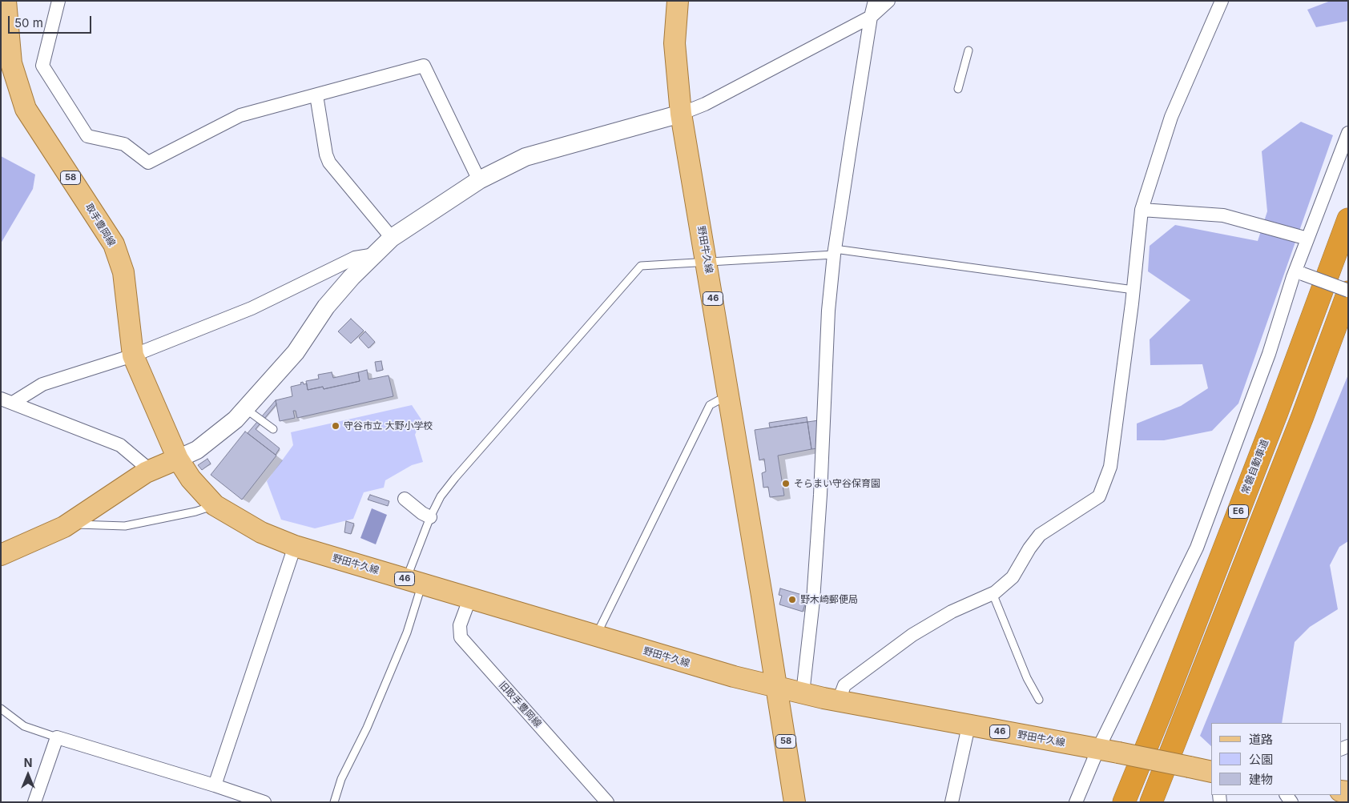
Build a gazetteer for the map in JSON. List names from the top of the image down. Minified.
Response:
{"streets":{"highway":["常磐自動車道","E6"],"main road":["58","取手豊岡線","野田牛久線","46"],"street":["旧取手豊岡線"]},"crossings":[["58","野田牛久線"],["取手豊岡線","野田牛久線"],["野田牛久線","旧取手豊岡線"]],"places":["守谷市立 大野小学校","そらまい守谷保育園","野木崎郵便局"],"legend":["道路","公園","建物"],"scale_bar":"50 m","north":"top"}
